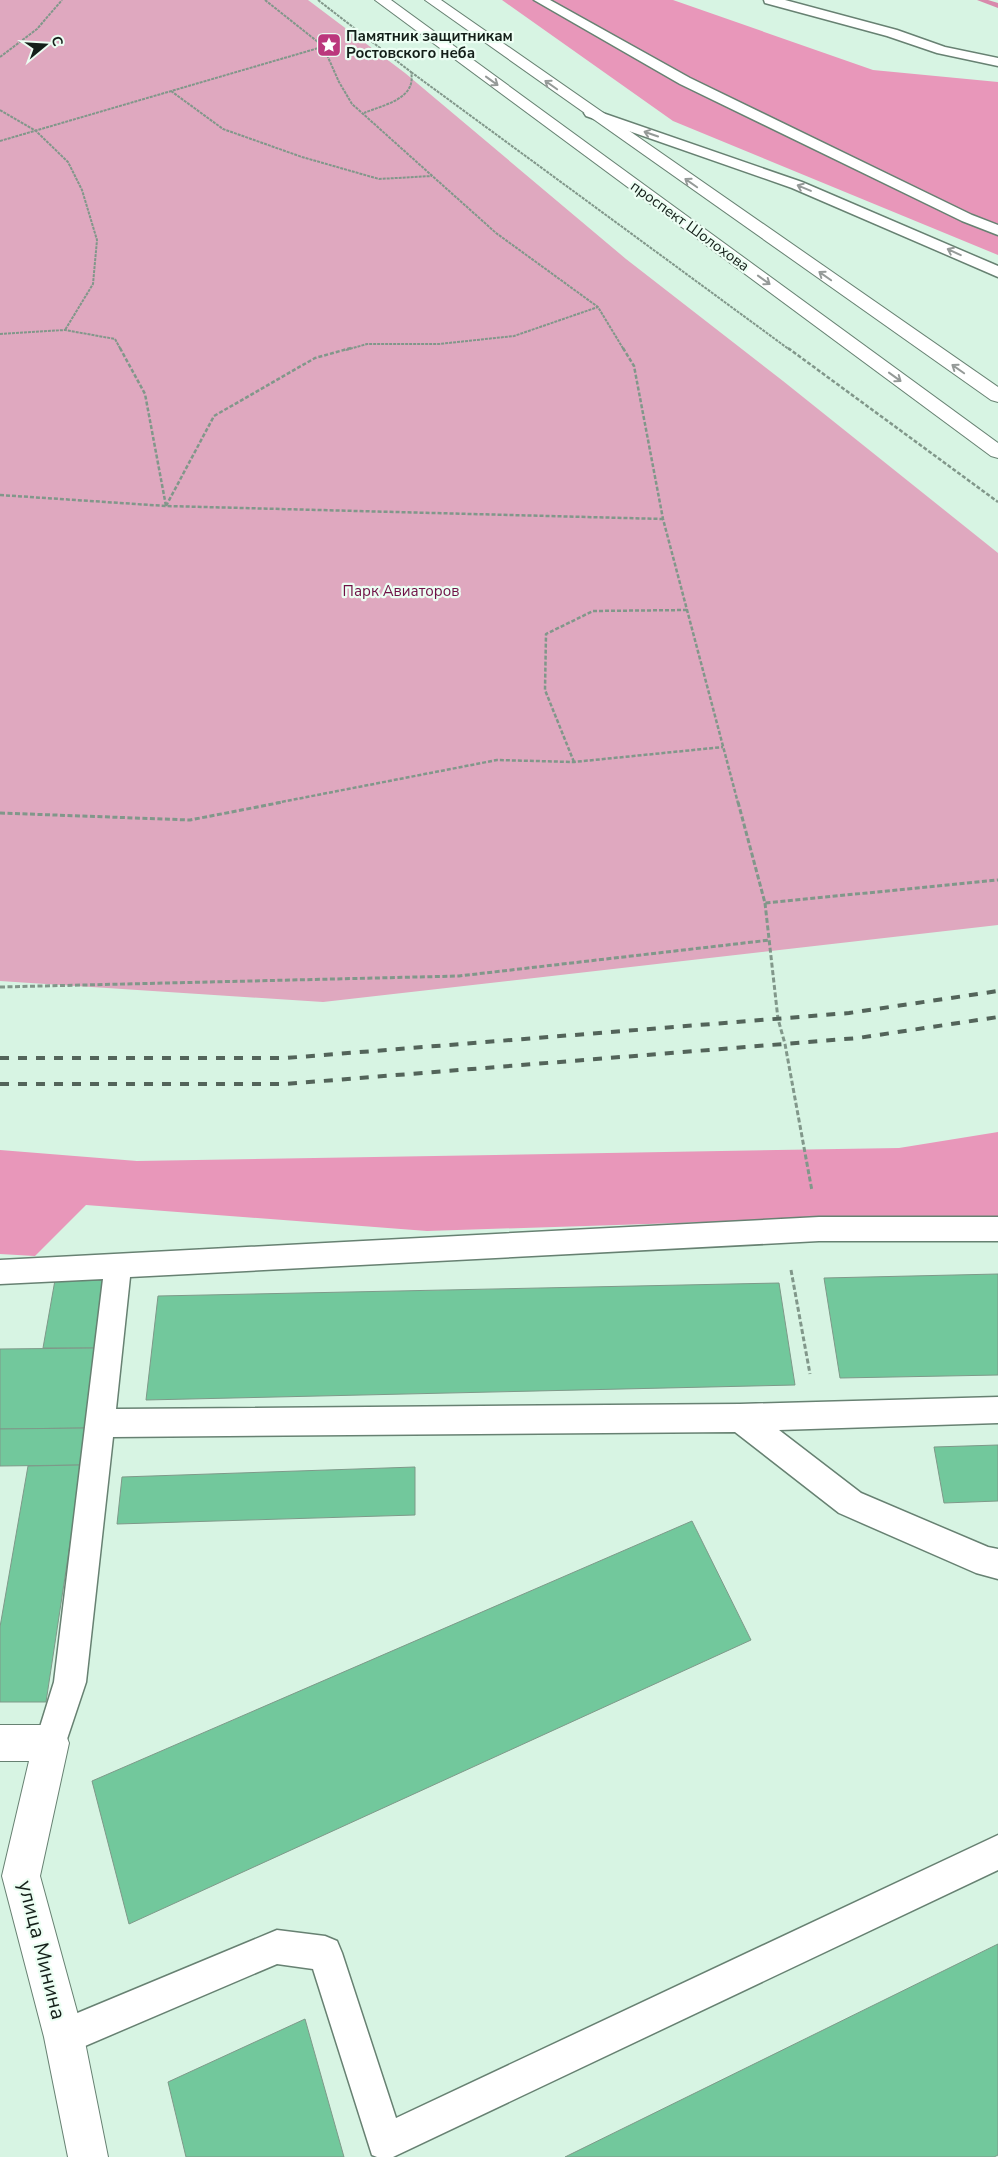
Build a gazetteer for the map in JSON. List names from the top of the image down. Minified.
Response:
{"streets":{"main road":["проспект Шолохова","улица Минина"]},"parks":["Парк Авиаторов"],"places":{"place":["Памятник защитникам Ростовского неба"]},"north":"right"}
